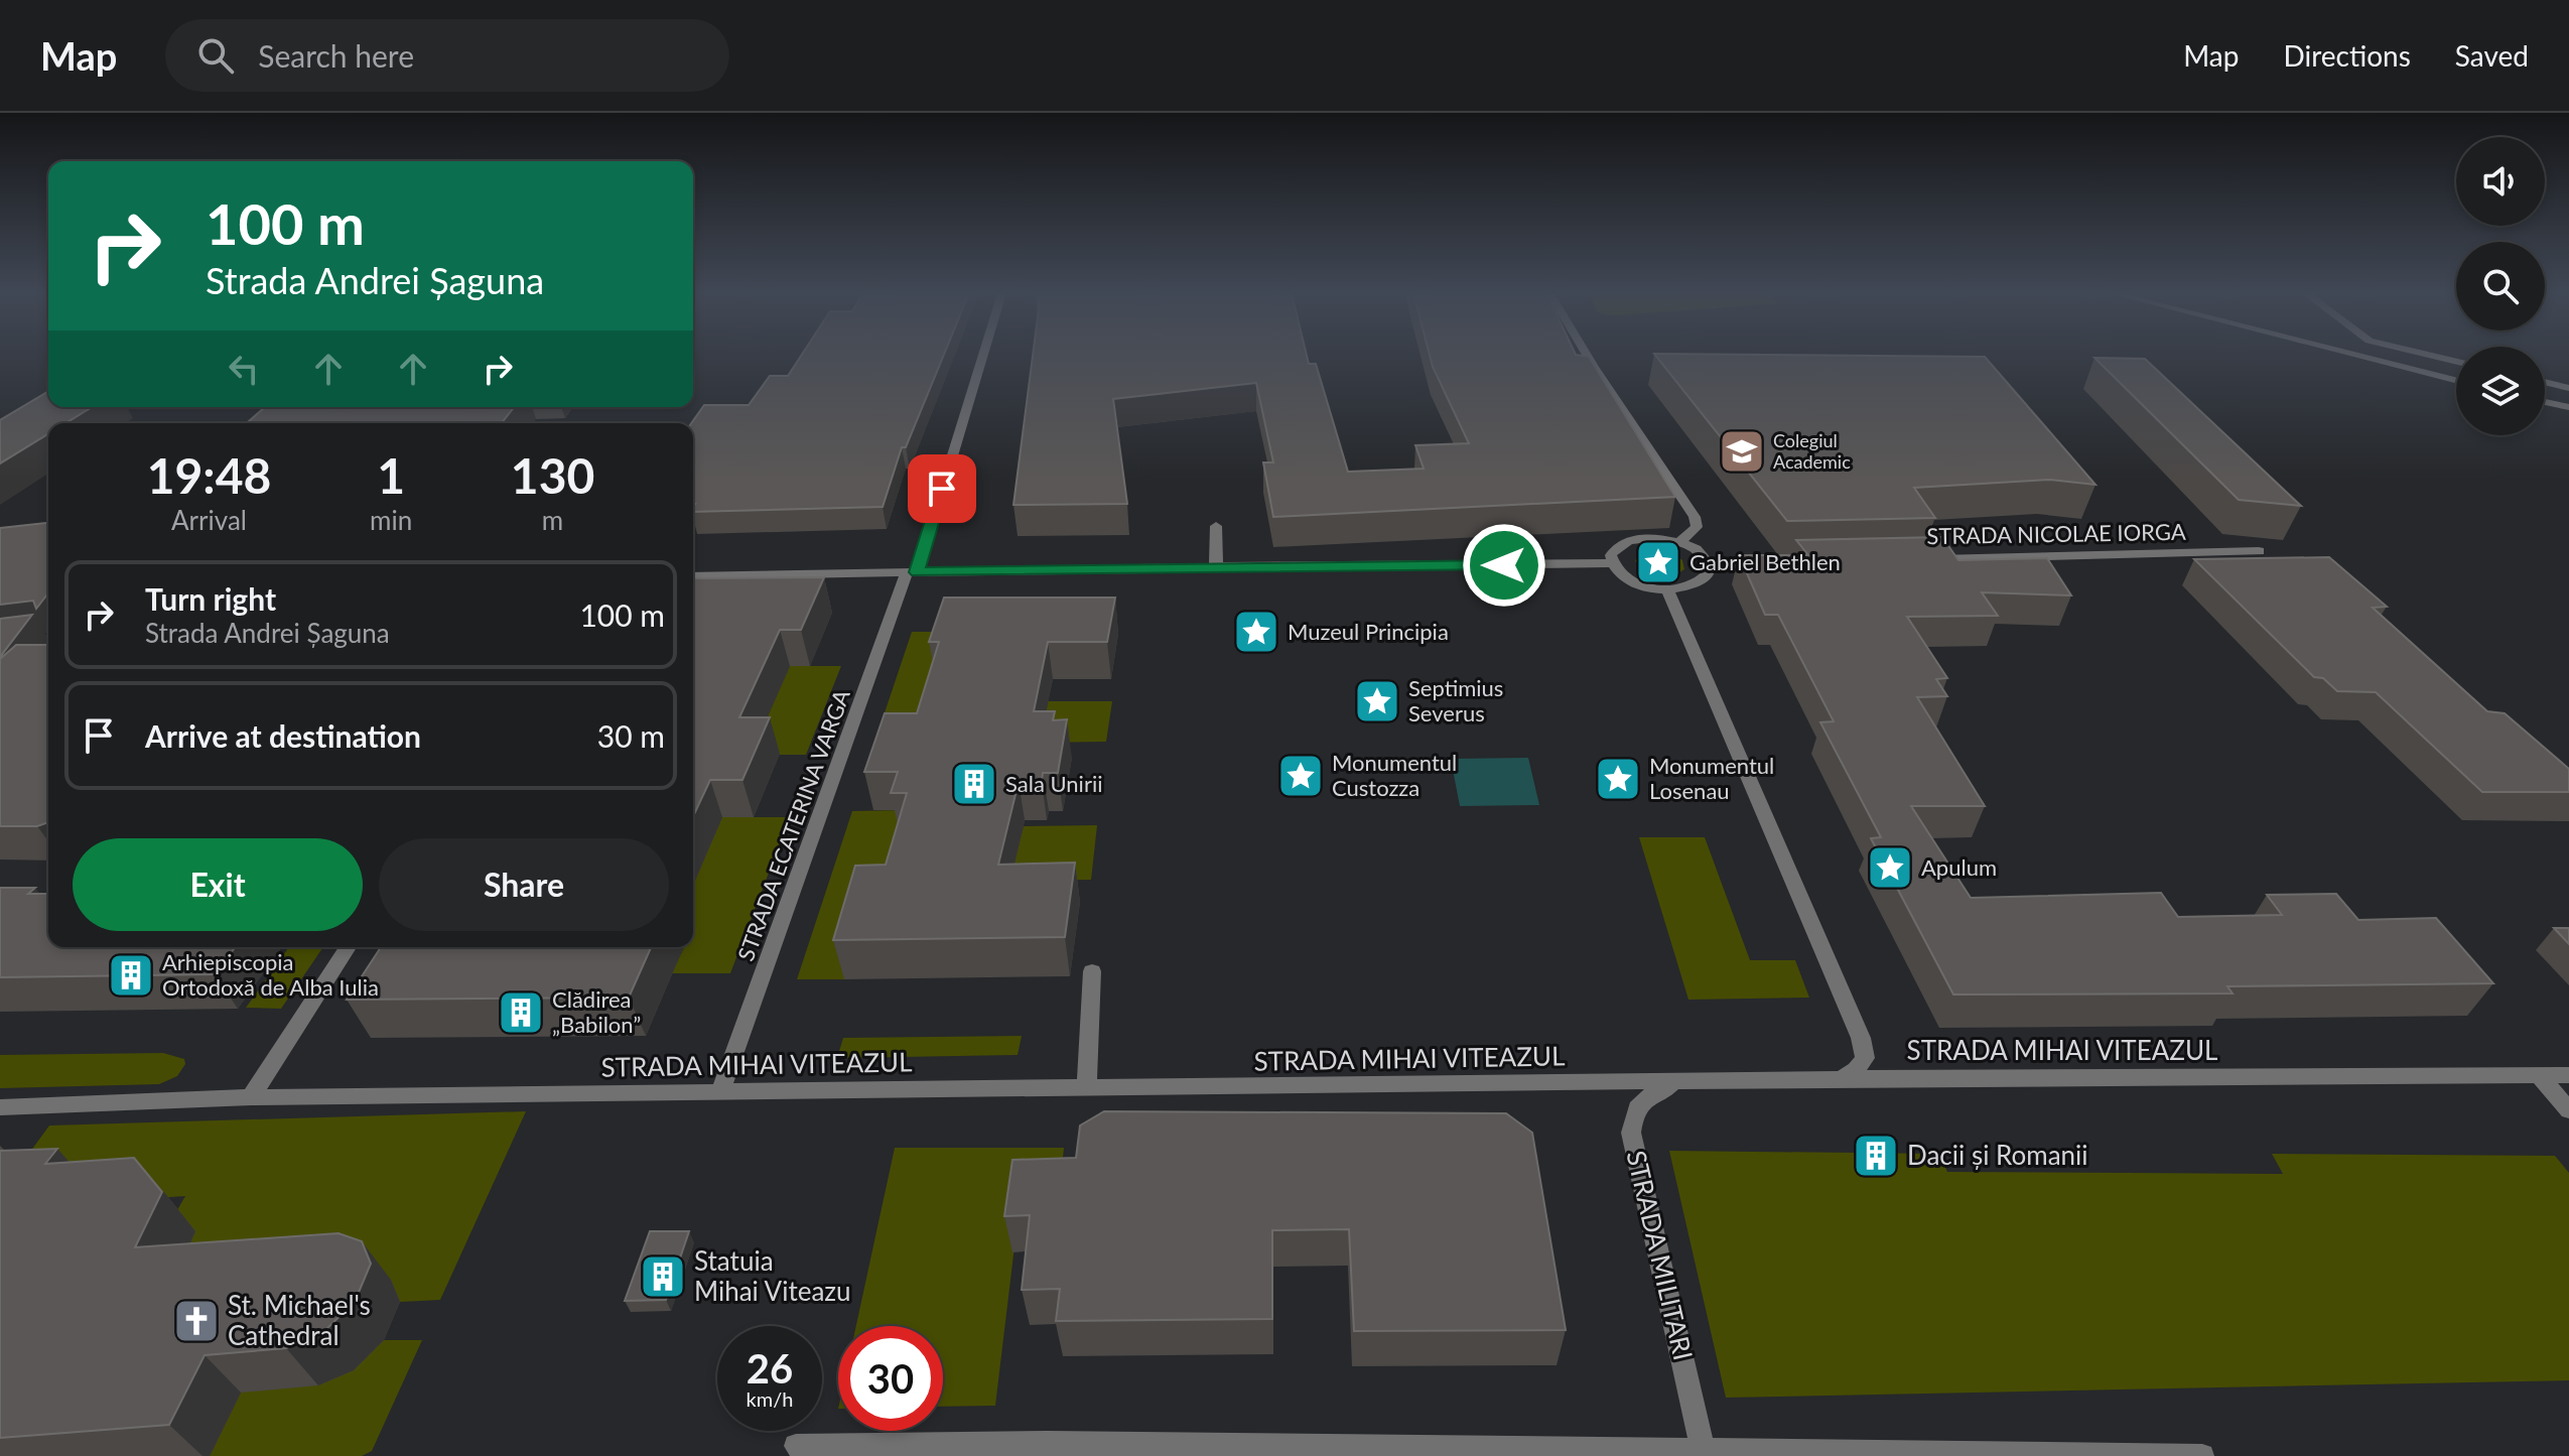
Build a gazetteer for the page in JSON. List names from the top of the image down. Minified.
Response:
{"streets":{"street":["STRADA NICOLAE IORGA","STRADA ECATERINA VARGA","STRADA MIHAI VITEAZUL","STRADA MILITARI"]},"crossings":[["STRADA ECATERINA VARGA","STRADA MIHAI VITEAZUL"],["STRADA MIHAI VITEAZUL","STRADA MILITARI"]],"places":{"school or university":["Colegiul Academic"],"place":["Gabriel Bethlen","Muzeul Principia","Septimius Severus","Monumentul Custozza","Monumentul Losenau","Apulum"],"building":["Sala Unirii","Arhiepiscopia Ortodoxă de Alba Iulia","Clădirea „Babilon”","Dacii și Romanii","Statuia Mihai Viteazu"],"church":["St. Michael's Cathedral"]},"page":{"header":"Map","search":"Search here","nav":["Map","Directions","Saved"],"turn":["100 m","Strada Andrei Șaguna"],"eta":["19:48","Arrival","1","min","130","m"],"list":[{"name":"Turn right","note":"Strada Andrei Șaguna","value":"100 m"},{"name":"Arrive at destination","value":"30 m"}],"buttons":["Exit","Share"],"speed":"26 km/h","limit":"30"}}
